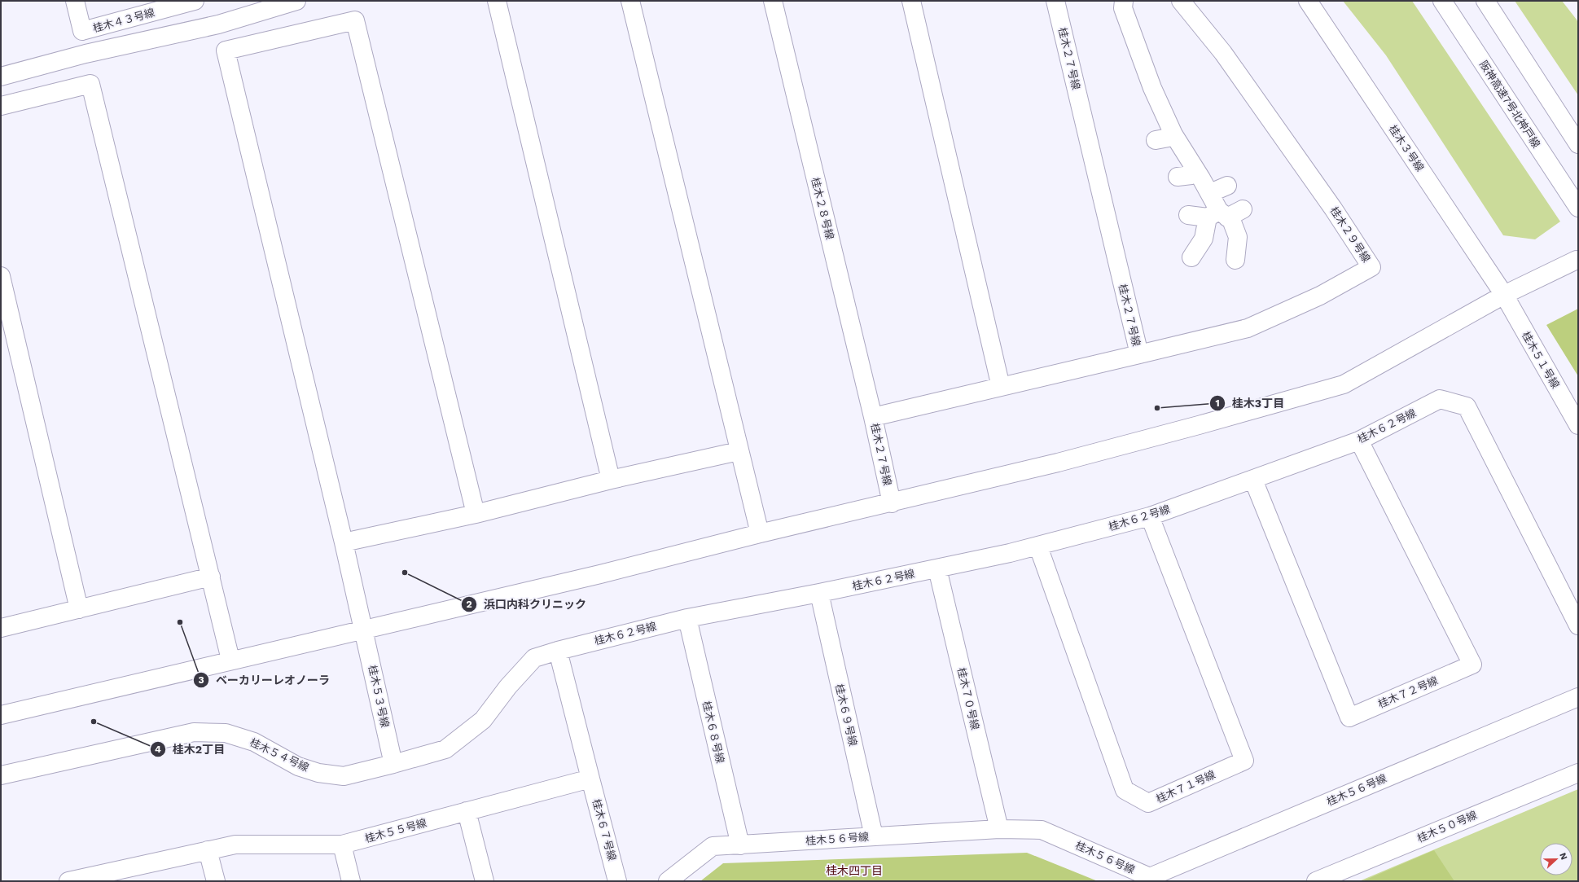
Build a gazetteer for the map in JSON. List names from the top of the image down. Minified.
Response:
{"streets":{"main road":["桂木４３号線","桂木２７号線","阪神高速7号北神戸線","桂木３号線","桂木２８号線","桂木２９号線","桂木５１号線","桂木６２号線","桂木７２号線","桂木５３号線","桂木７０号線","桂木６９号線","桂木６８号線","桂木５４号線","桂木７１号線","桂木５６号線","桂木５０号線","桂木６７号線","桂木５５号線"]},"crossings":[["桂木２７号線","桂木２８号線"],["桂木２７号線","桂木２９号線"],["桂木３号線","桂木５１号線"],["桂木６２号線","桂木７２号線"],["桂木６２号線","桂木７０号線"],["桂木６２号線","桂木６９号線"],["桂木６２号線","桂木６８号線"],["桂木６２号線","桂木５４号線"],["桂木６２号線","桂木７１号線"],["桂木５３号線","桂木５４号線"],["桂木７０号線","桂木５６号線"],["桂木６９号線","桂木５６号線"],["桂木６８号線","桂木５６号線"],["桂木６７号線","桂木５５号線"]],"districts":["桂木四丁目"],"places":["桂木3丁目","浜口内科クリニック","ベーカリーレオノーラ","桂木2丁目"],"north":"right"}
